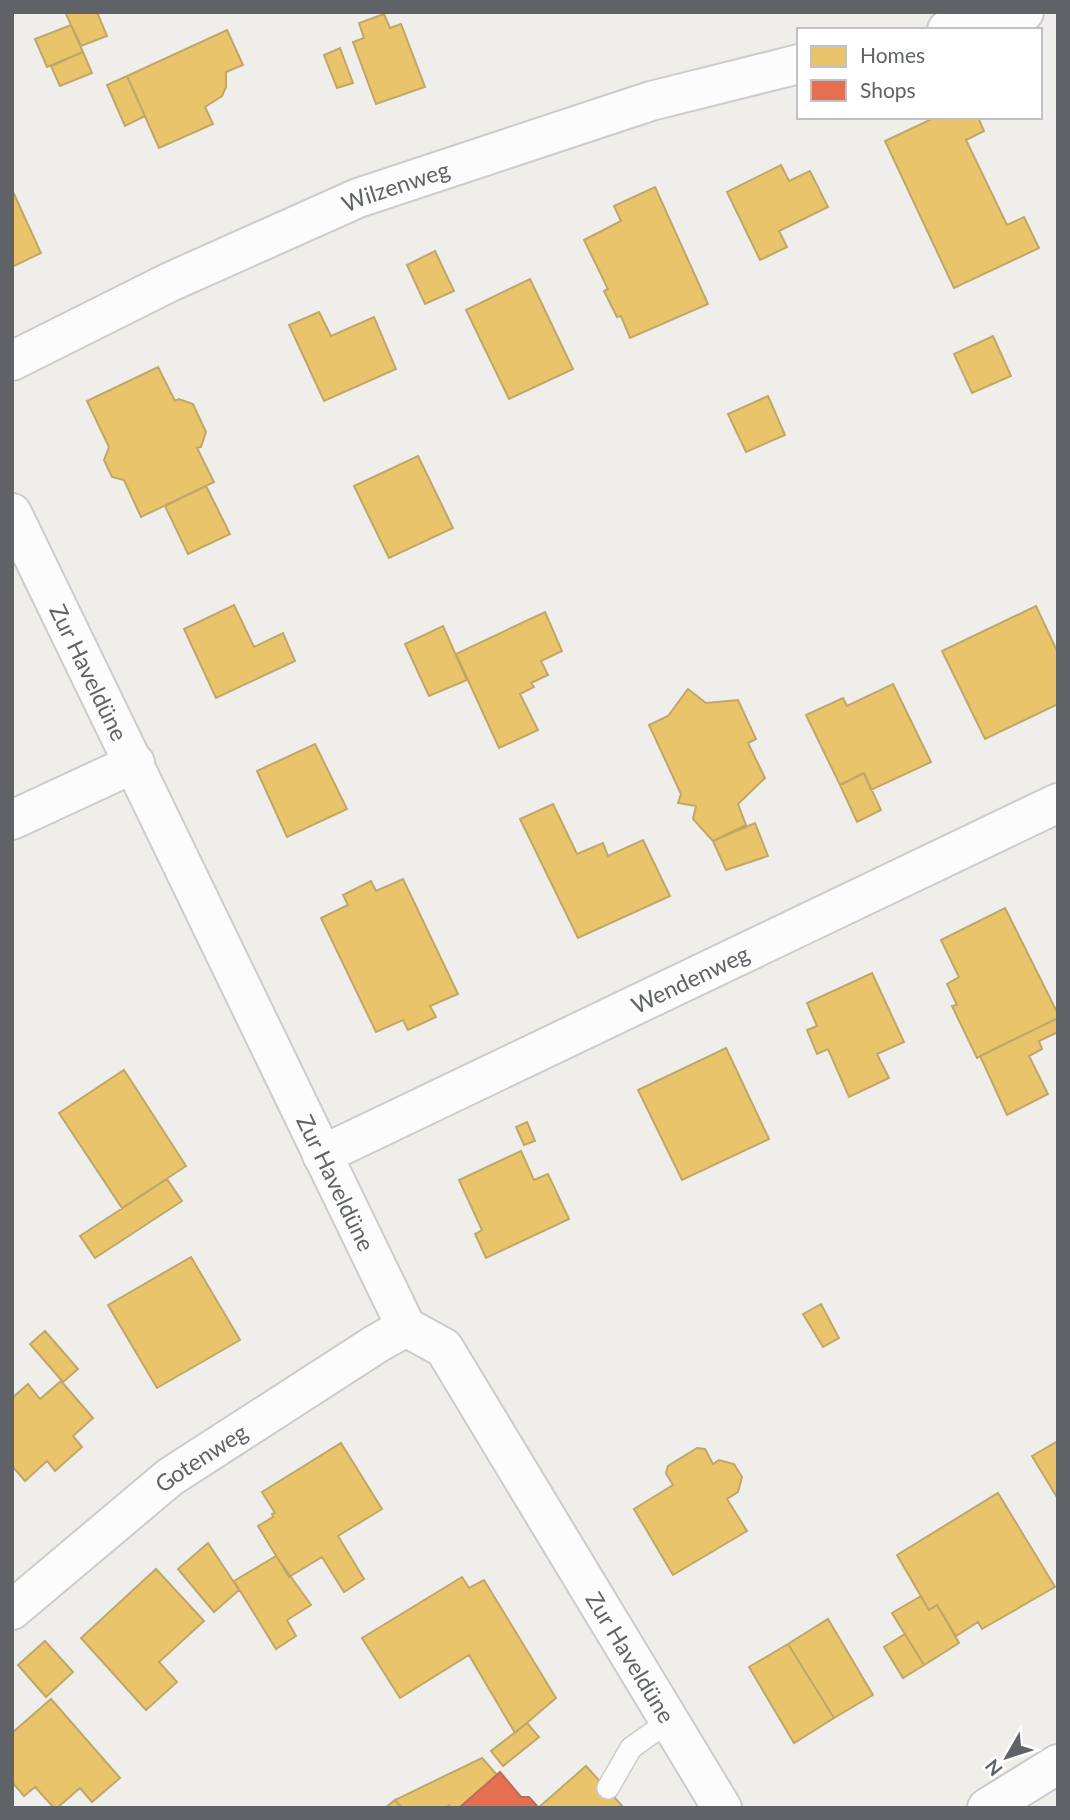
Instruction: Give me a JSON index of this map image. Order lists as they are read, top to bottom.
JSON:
{
  "streets": {
    "street": [
      "Wilzenweg",
      "Zur Haveldüne",
      "Wendenweg",
      "Gotenweg"
    ]
  },
  "crossings": [
    ["Zur Haveldüne", "Wendenweg"],
    ["Zur Haveldüne", "Gotenweg"]
  ],
  "legend": ["Homes", "Shops"],
  "north": "bottom left"
}
